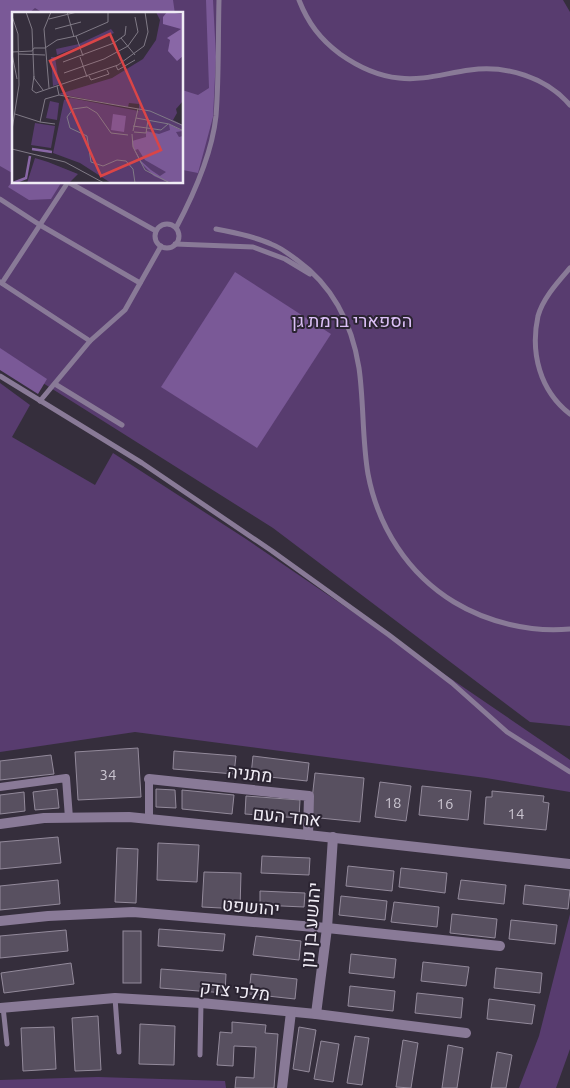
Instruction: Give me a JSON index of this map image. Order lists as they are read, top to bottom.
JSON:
{
  "streets": {
    "street": [
      "מתניה",
      "אחד העם",
      "יהושפט",
      "יהושע בן נון",
      "מלכי צדק"
    ]
  },
  "crossings": [
    ["מתניה", "אחד העם"],
    ["אחד העם", "יהושע בן נון"],
    ["יהושפט", "יהושע בן נון"],
    ["יהושע בן נון", "מלכי צדק"]
  ],
  "parks": ["הספארי ברמת גן"],
  "house_numbers": [
    "34",
    "18",
    "16",
    "14"
  ]
}
